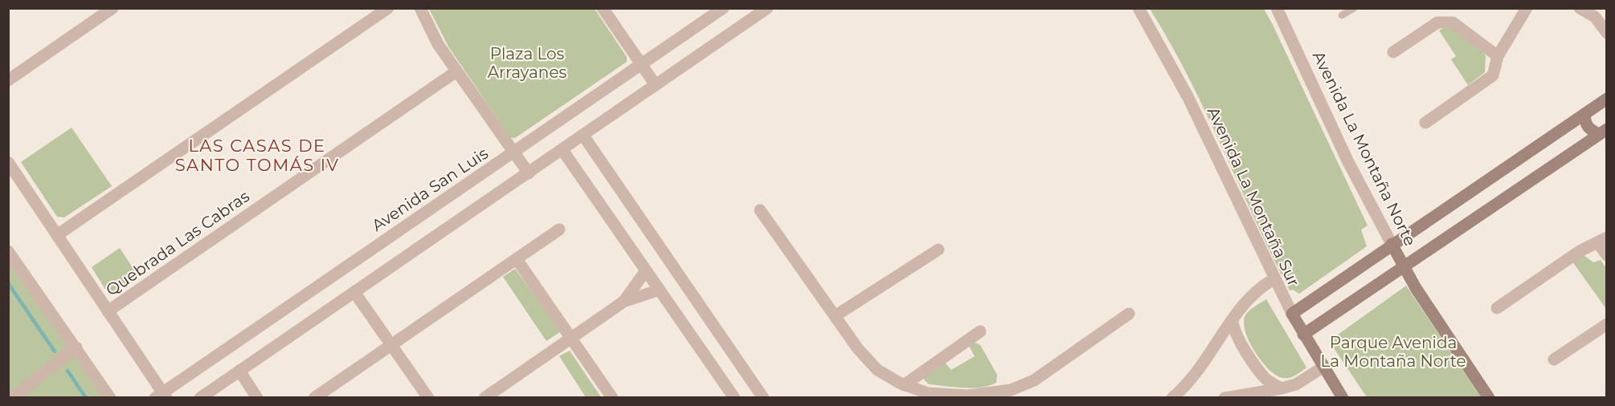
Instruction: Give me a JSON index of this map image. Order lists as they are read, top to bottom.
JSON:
{
  "streets": {
    "street": [
      "Avenida La Montaña Norte",
      "Avenida San Luis",
      "Avenida La Montaña Sur",
      "Quebrada Las Cabras"
    ]
  },
  "districts": ["LAS CASAS DE SANTO TOMÁS IV"],
  "parks": ["Plaza Los Arrayanes", "Parque Avenida La Montaña Norte"]
}
